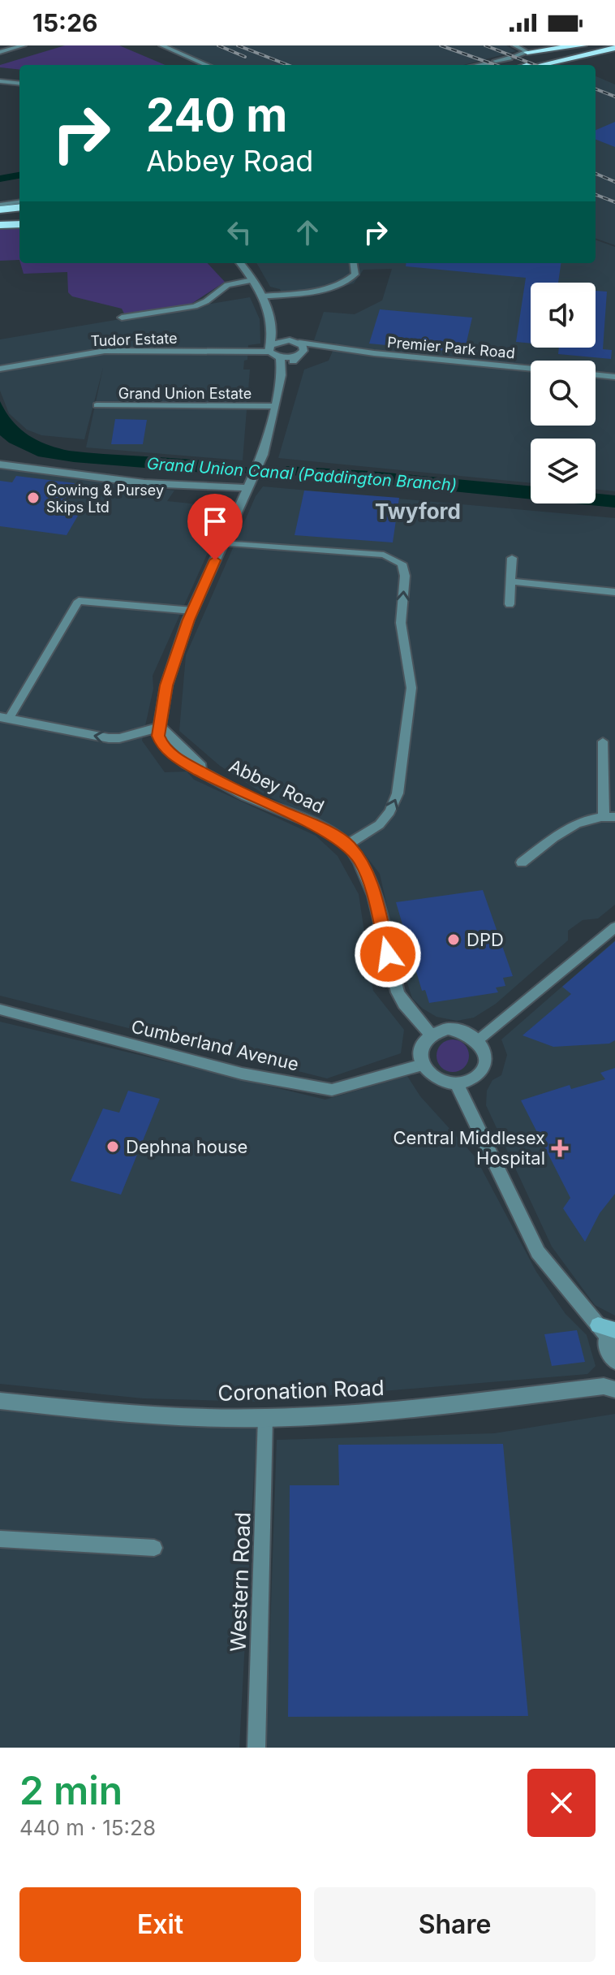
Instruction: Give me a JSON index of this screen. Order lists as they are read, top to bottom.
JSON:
{
  "streets": {
    "street": [
      "Tudor Estate",
      "Premier Park Road",
      "Grand Union Estate",
      "Abbey Road",
      "Cumberland Avenue",
      "Coronation Road",
      "Western Road"
    ]
  },
  "crossings": [
    ["Abbey Road", "Cumberland Avenue"],
    ["Coronation Road", "Western Road"]
  ],
  "districts": ["Twyford"],
  "water": ["Grand Union Canal (Paddington Branch)"],
  "places": {
    "other": ["Gowing & Pursey Skips Ltd", "DPD", "Dephna house"],
    "health": ["Central Middlesex Hospital"]
  },
  "page": {
    "status": "15:26",
    "turn": ["240 m", "Abbey Road"],
    "heading": ["2 min", "440 m · 15:28"],
    "buttons": ["Exit", "Share"]
  }
}
